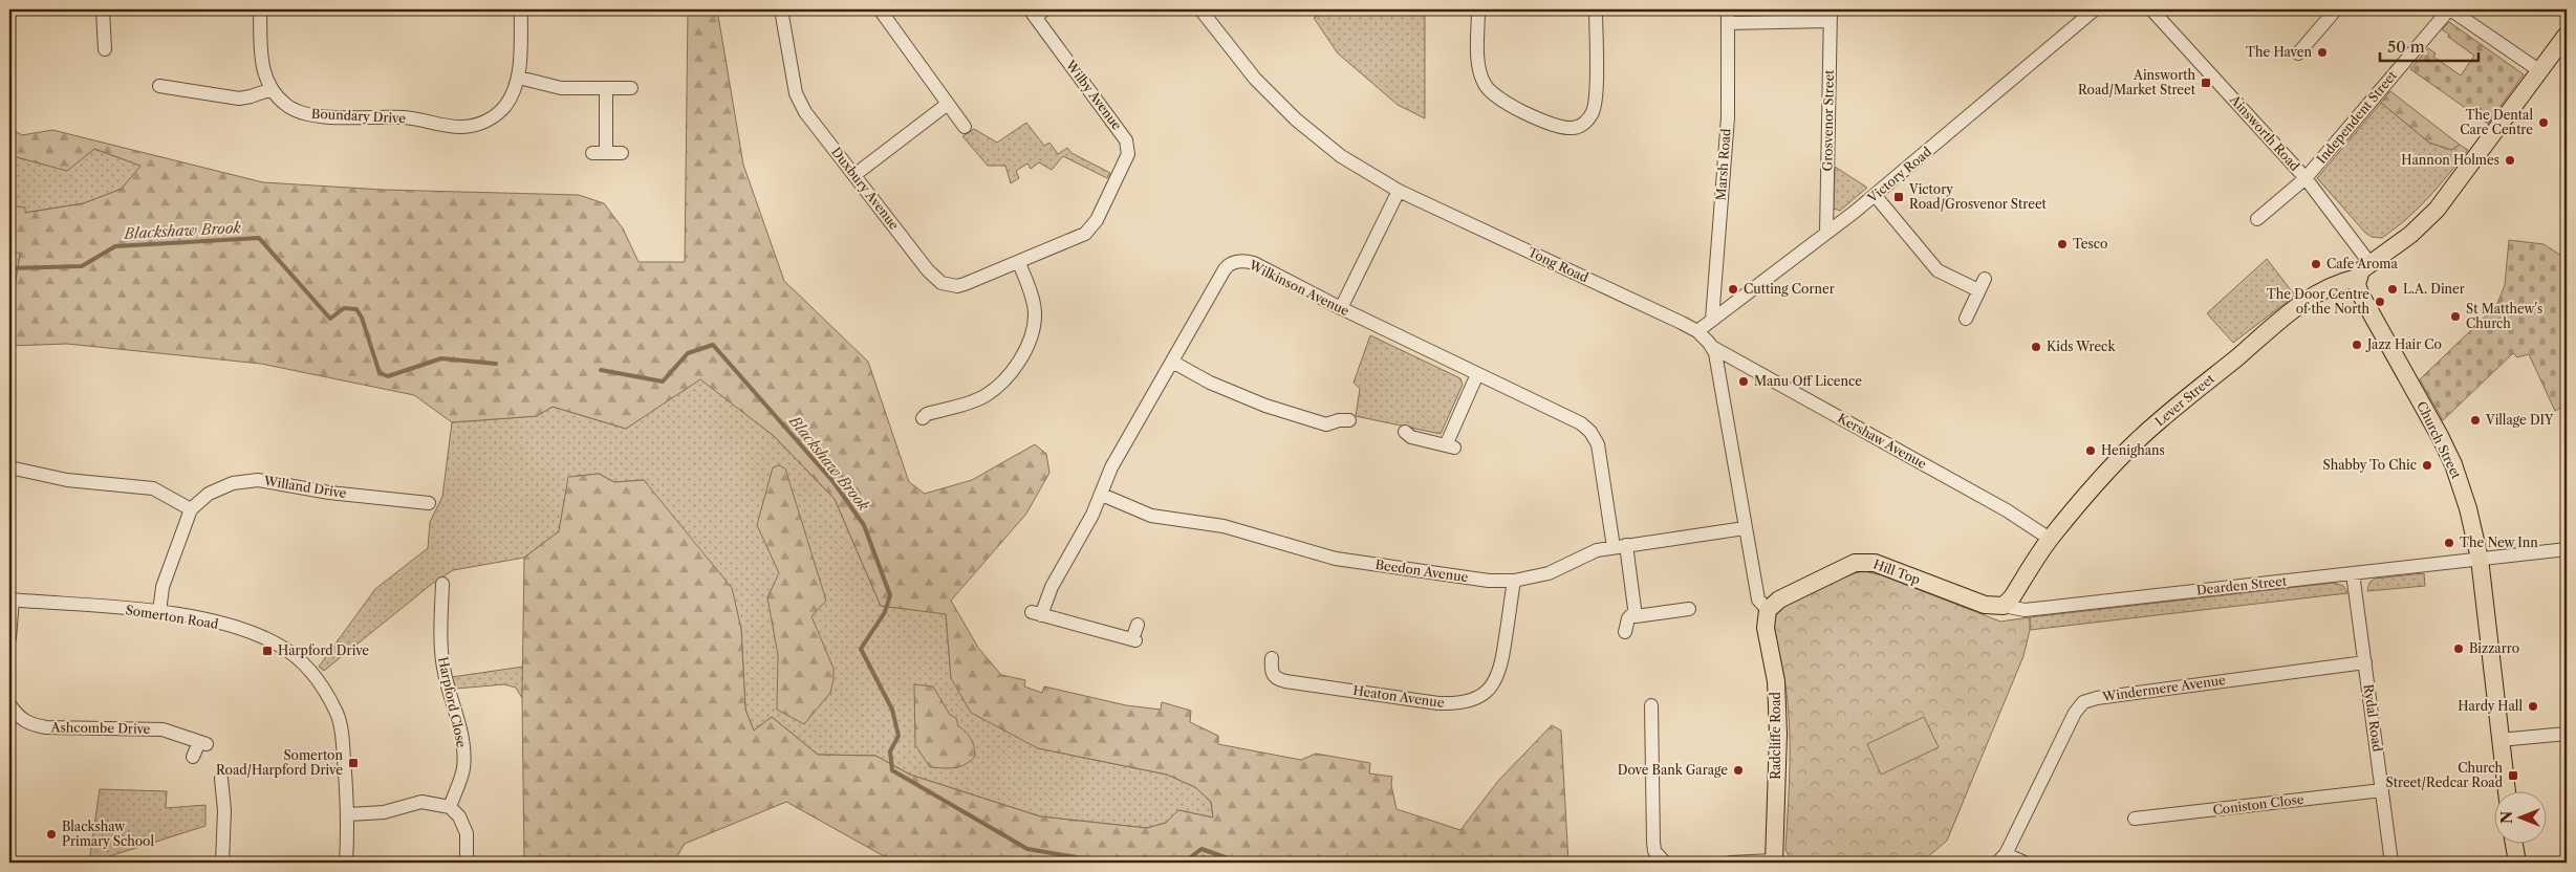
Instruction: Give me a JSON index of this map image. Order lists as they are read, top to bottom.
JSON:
{
  "streets": {
    "main road": [
      "Lever Street",
      "Church Street",
      "Hill Top",
      "Radcliffe Road"
    ],
    "street": [
      "Wilby Avenue",
      "Boundary Drive",
      "Independent Street",
      "Grosvenor Street",
      "Ainsworth Road",
      "Marsh Road",
      "Victory Road",
      "Duxbury Avenue",
      "Tong Road",
      "Wilkinson Avenue",
      "Kershaw Avenue",
      "Willand Drive",
      "Beedon Avenue",
      "Dearden Street",
      "Somerton Road",
      "Windermere Avenue",
      "Heaton Avenue",
      "Harpford Close",
      "Rydal Road",
      "Ashcombe Drive",
      "Coniston Close"
    ]
  },
  "crossings": [
    ["Wilby Avenue", "Duxbury Avenue"],
    ["Independent Street", "Ainsworth Road"],
    ["Grosvenor Street", "Victory Road"],
    ["Marsh Road", "Victory Road"],
    ["Victory Road", "Tong Road"],
    ["Tong Road", "Kershaw Avenue"],
    ["Tong Road", "Beedon Avenue"],
    ["Tong Road", "Hill Top"],
    ["Tong Road", "Radcliffe Road"],
    ["Wilkinson Avenue", "Beedon Avenue"],
    ["Lever Street", "Church Street"],
    ["Lever Street", "Kershaw Avenue"],
    ["Lever Street", "Hill Top"],
    ["Lever Street", "Dearden Street"],
    ["Church Street", "Dearden Street"],
    ["Willand Drive", "Somerton Road"],
    ["Beedon Avenue", "Heaton Avenue"],
    ["Hill Top", "Dearden Street"],
    ["Hill Top", "Radcliffe Road"],
    ["Dearden Street", "Rydal Road"],
    ["Windermere Avenue", "Rydal Road"],
    ["Rydal Road", "Coniston Close"]
  ],
  "water": ["Blackshaw Brook"],
  "places": {
    "other": [
      "The Haven",
      "The Dental Care Centre",
      "Hannon Holmes",
      "Tesco",
      "Cafe Aroma",
      "Cutting Corner",
      "L.A. Diner",
      "The Door Centre of the North",
      "St Matthew's Church",
      "Jazz Hair Co",
      "Kids Wreck",
      "Manu Off Licence",
      "Village DIY",
      "Henighans",
      "Shabby To Chic",
      "The New Inn",
      "Bizzarro",
      "Hardy Hall",
      "Dove Bank Garage",
      "Blackshaw Primary School"
    ],
    "transit": [
      "Ainsworth Road/Market Street",
      "Victory Road/Grosvenor Street",
      "Harpford Drive",
      "Somerton Road/Harpford Drive",
      "Church Street/Redcar Road"
    ]
  },
  "scale_bar": "50 m",
  "north": "left"
}
